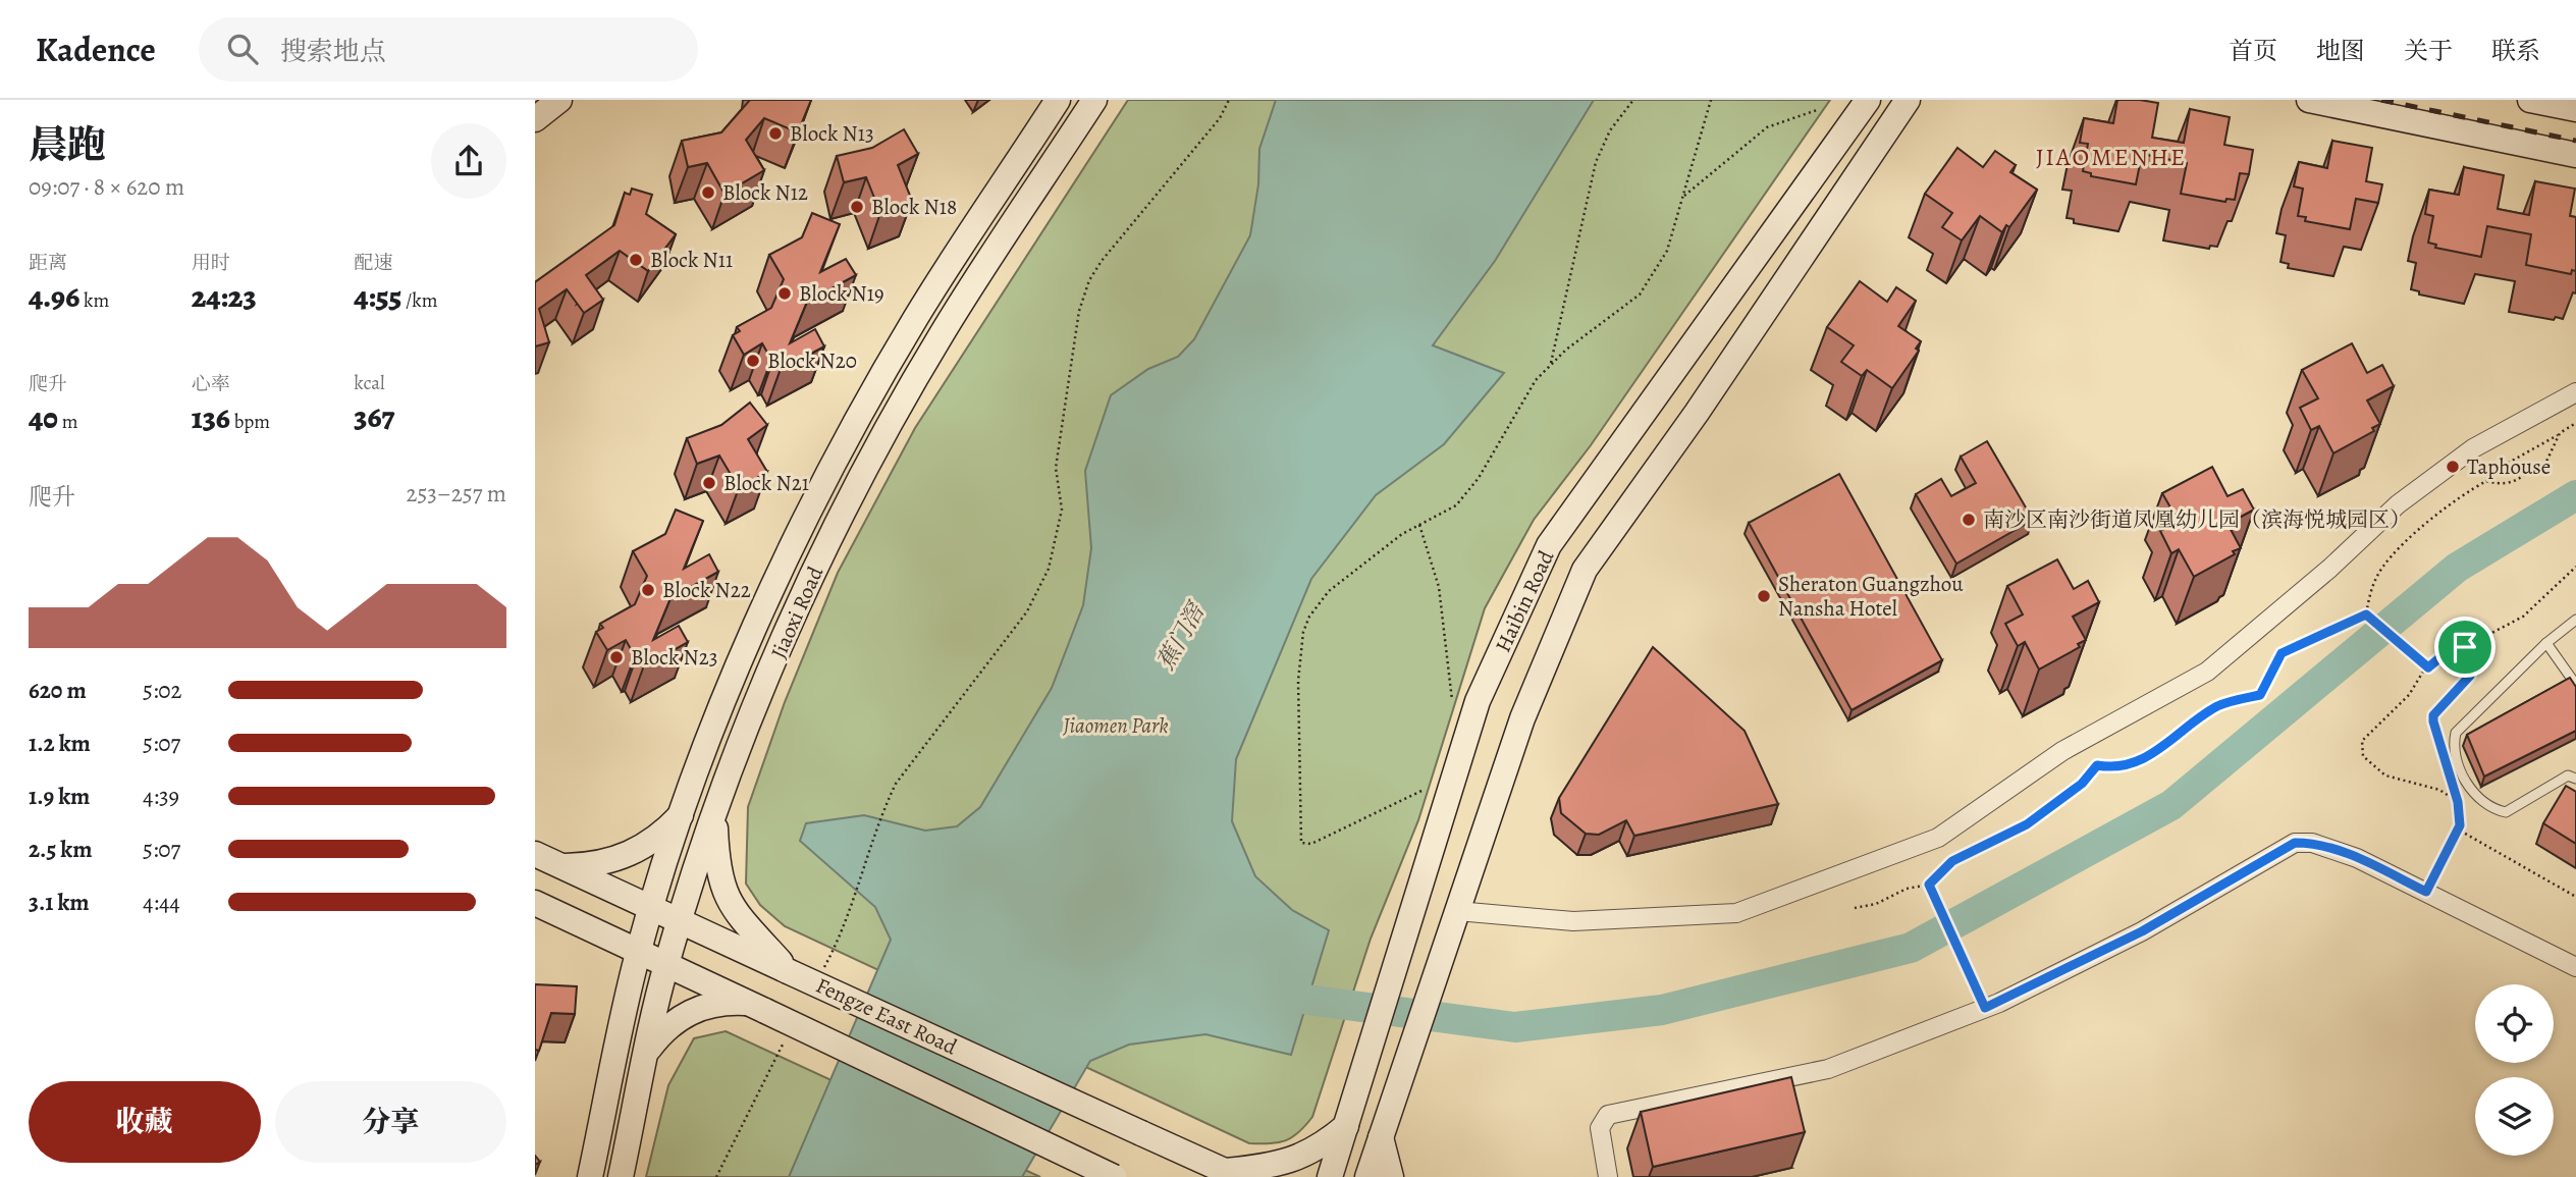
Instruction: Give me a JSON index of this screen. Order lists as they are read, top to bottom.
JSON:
{
  "streets": {
    "street": ["Haibin Road", "Jiaoxi Road", "Fengze East Road"]
  },
  "crossings": [
    ["Jiaoxi Road", "Fengze East Road"]
  ],
  "districts": ["JIAOMENHE"],
  "water": ["蕉门滘"],
  "parks": ["Jiaomen Park"],
  "places": [
    "Block N13",
    "Block N12",
    "Block N18",
    "Block N11",
    "Block N19",
    "Block N20",
    "Taphouse",
    "Block N21",
    "南沙区南沙街道凤凰幼儿园（滨海悦城园区）",
    "Block N22",
    "Sheraton Guangzhou Nansha Hotel",
    "Block N23"
  ],
  "page": {
    "header": "Kadence",
    "search": "搜索地点",
    "nav": [
      "首页",
      "地图",
      "关于",
      "联系"
    ],
    "heading": ["晨跑", "09:07 · 8 × 620 m"],
    "stats": [
      ["距离", "4.96 km"],
      ["用时", "24:23"],
      ["配速", "4:55 /km"],
      ["爬升", "40 m"],
      ["心率", "136 bpm"],
      ["kcal", "367"]
    ],
    "chart": ["爬升", "253–257 m"],
    "list": [
      {
        "name": "620 m",
        "note": "5:02"
      },
      {
        "name": "1.2 km",
        "note": "5:07"
      },
      {
        "name": "1.9 km",
        "note": "4:39"
      },
      {
        "name": "2.5 km",
        "note": "5:07"
      },
      {
        "name": "3.1 km",
        "note": "4:44"
      }
    ],
    "buttons": ["收藏", "分享"]
  }
}
